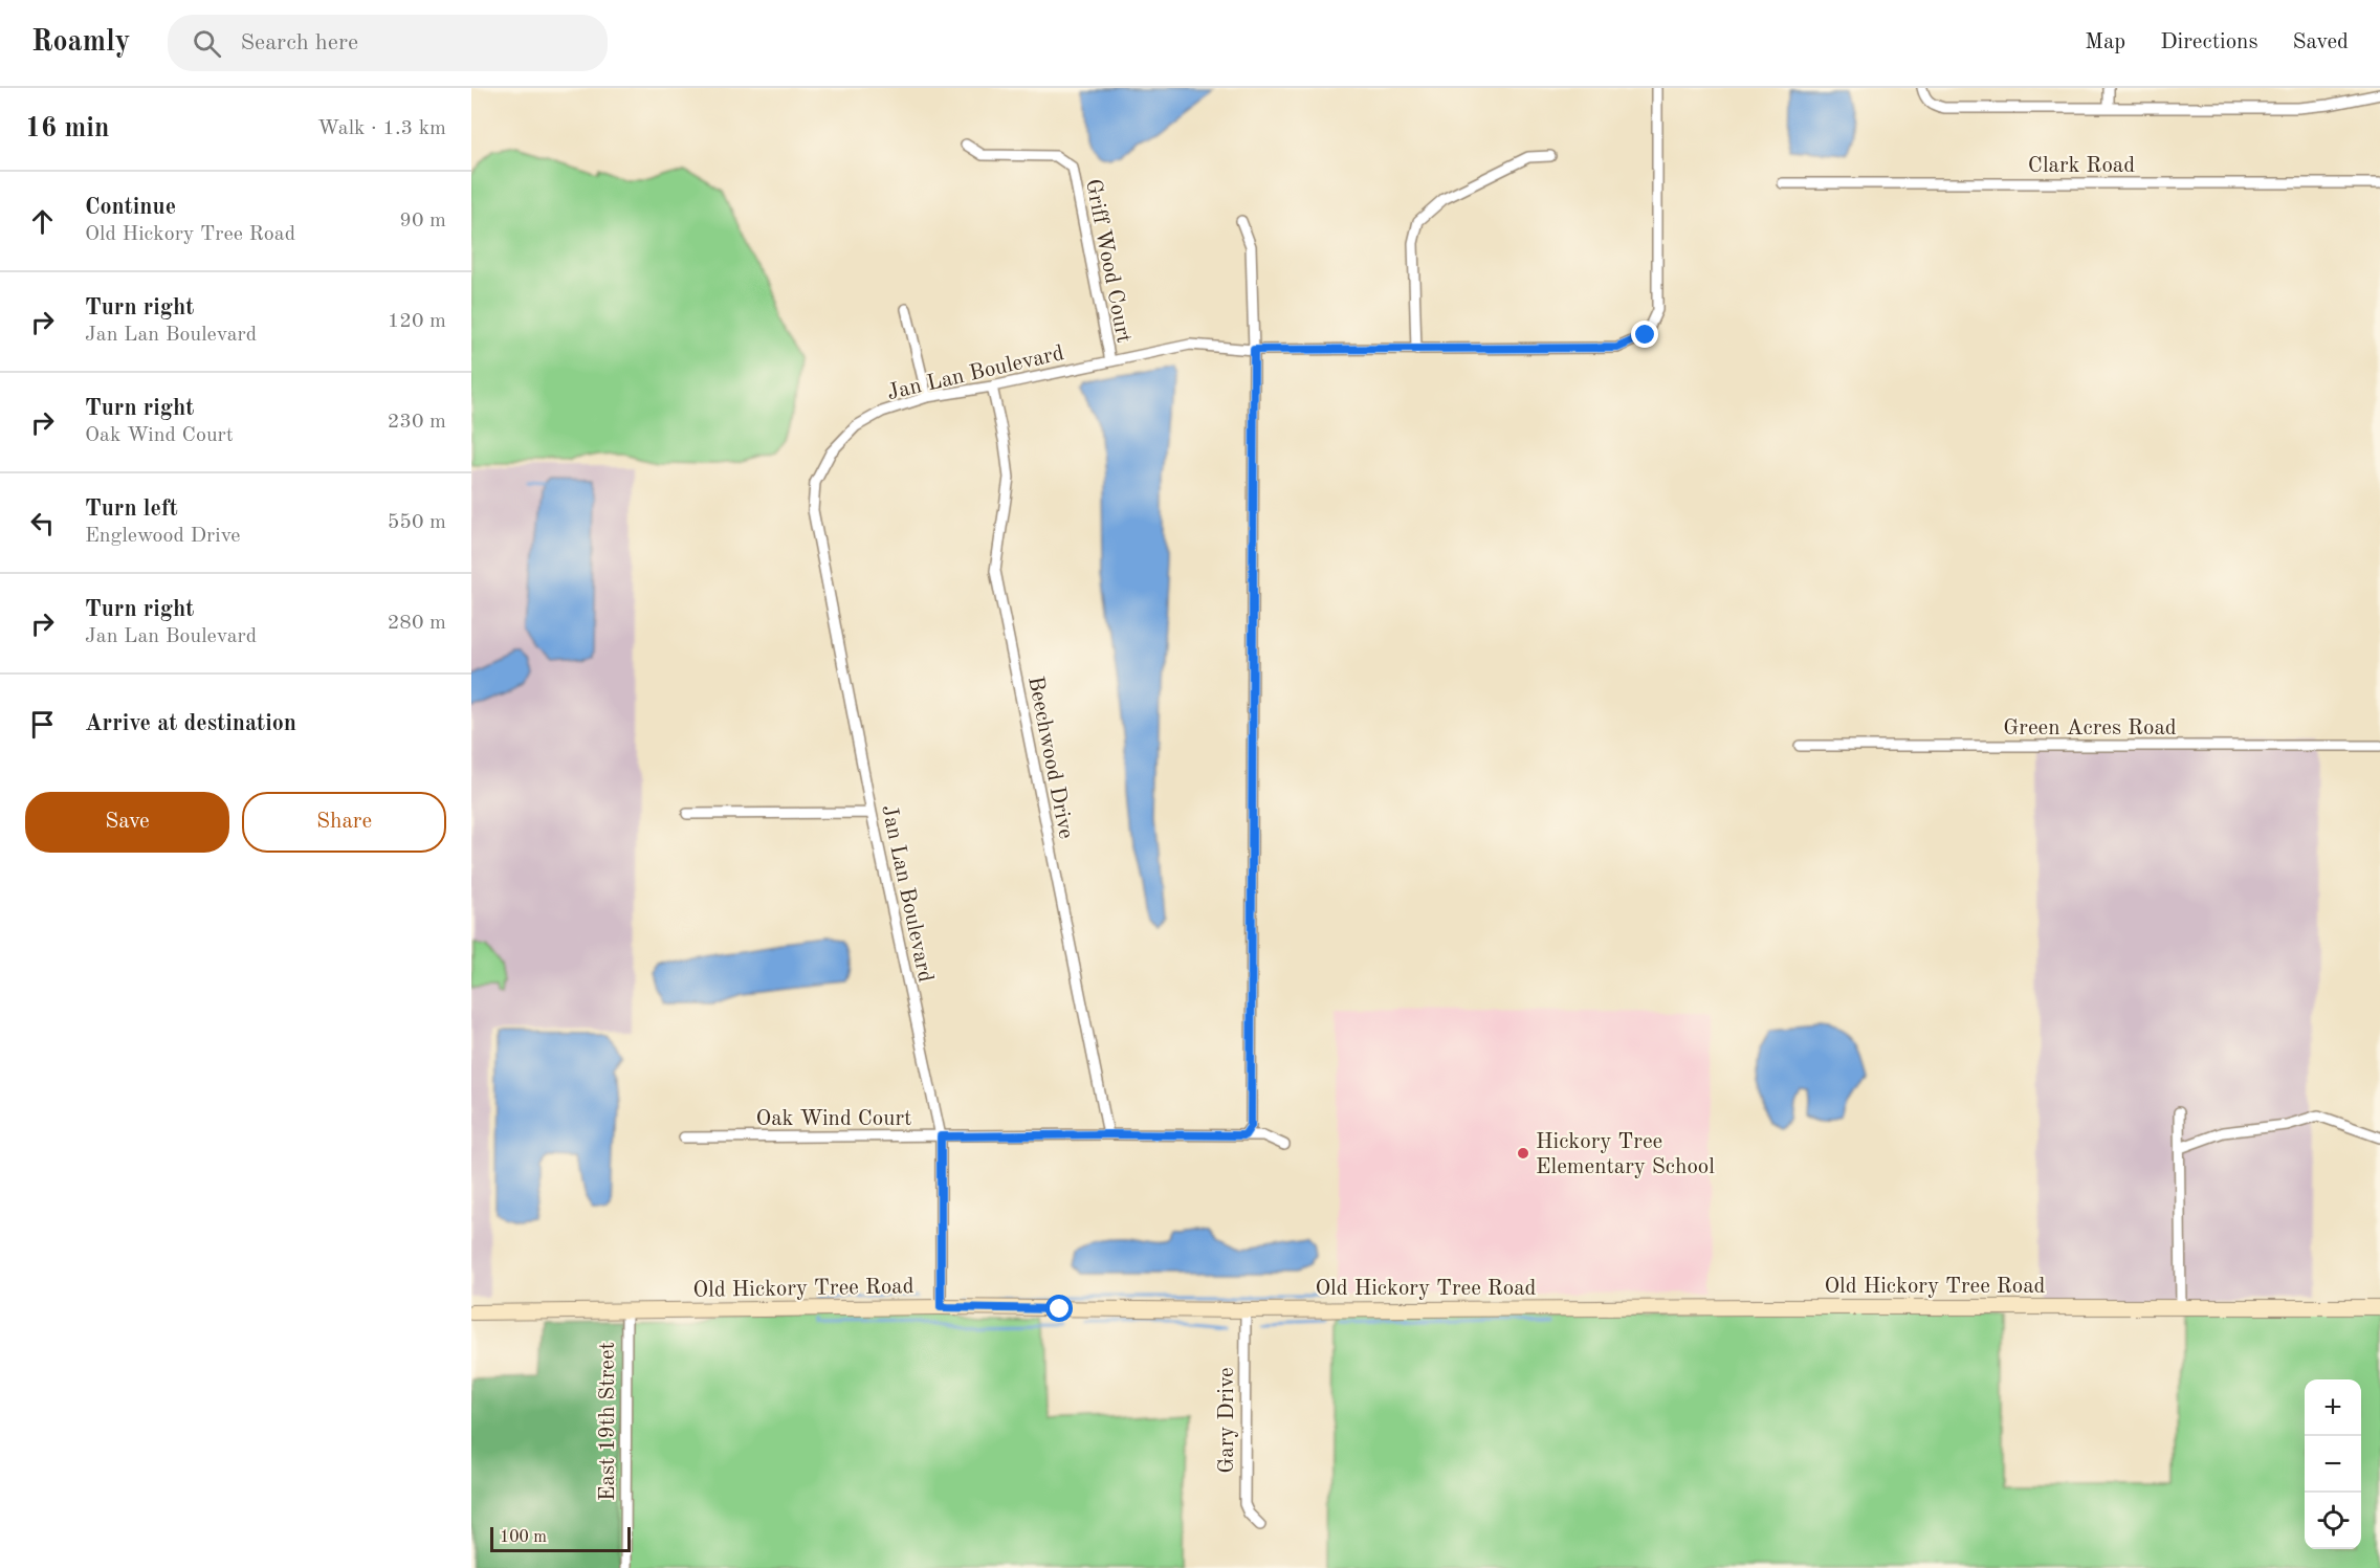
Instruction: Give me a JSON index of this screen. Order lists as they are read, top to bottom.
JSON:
{
  "streets": {
    "street": [
      "Clark Road",
      "Griff Wood Court",
      "Jan Lan Boulevard",
      "Green Acres Road",
      "Beechwood Drive",
      "Oak Wind Court",
      "Old Hickory Tree Road",
      "Gary Drive",
      "East 19th Street"
    ]
  },
  "crossings": [
    ["Griff Wood Court", "Jan Lan Boulevard"],
    ["Jan Lan Boulevard", "Beechwood Drive"],
    ["Jan Lan Boulevard", "Oak Wind Court"],
    ["Jan Lan Boulevard", "Old Hickory Tree Road"],
    ["Beechwood Drive", "Oak Wind Court"],
    ["Old Hickory Tree Road", "Gary Drive"],
    ["Old Hickory Tree Road", "East 19th Street"]
  ],
  "places": ["Hickory Tree Elementary School"],
  "scale_bar": "100 m",
  "page": {
    "header": "Roamly",
    "search": "Search here",
    "nav": ["Map", "Directions", "Saved"],
    "heading": ["16 min", "Walk · 1.3 km"],
    "list": [
      ["Continue", "Old Hickory Tree Road", "90 m"],
      ["Turn right", "Jan Lan Boulevard", "120 m"],
      ["Turn right", "Oak Wind Court", "230 m"],
      ["Turn left", "Englewood Drive", "550 m"],
      ["Turn right", "Jan Lan Boulevard", "280 m"],
      "Arrive at destination"
    ],
    "buttons": ["Save", "Share"],
    "map_buttons": ["+", "−"],
    "scale": "100 m"
  }
}
